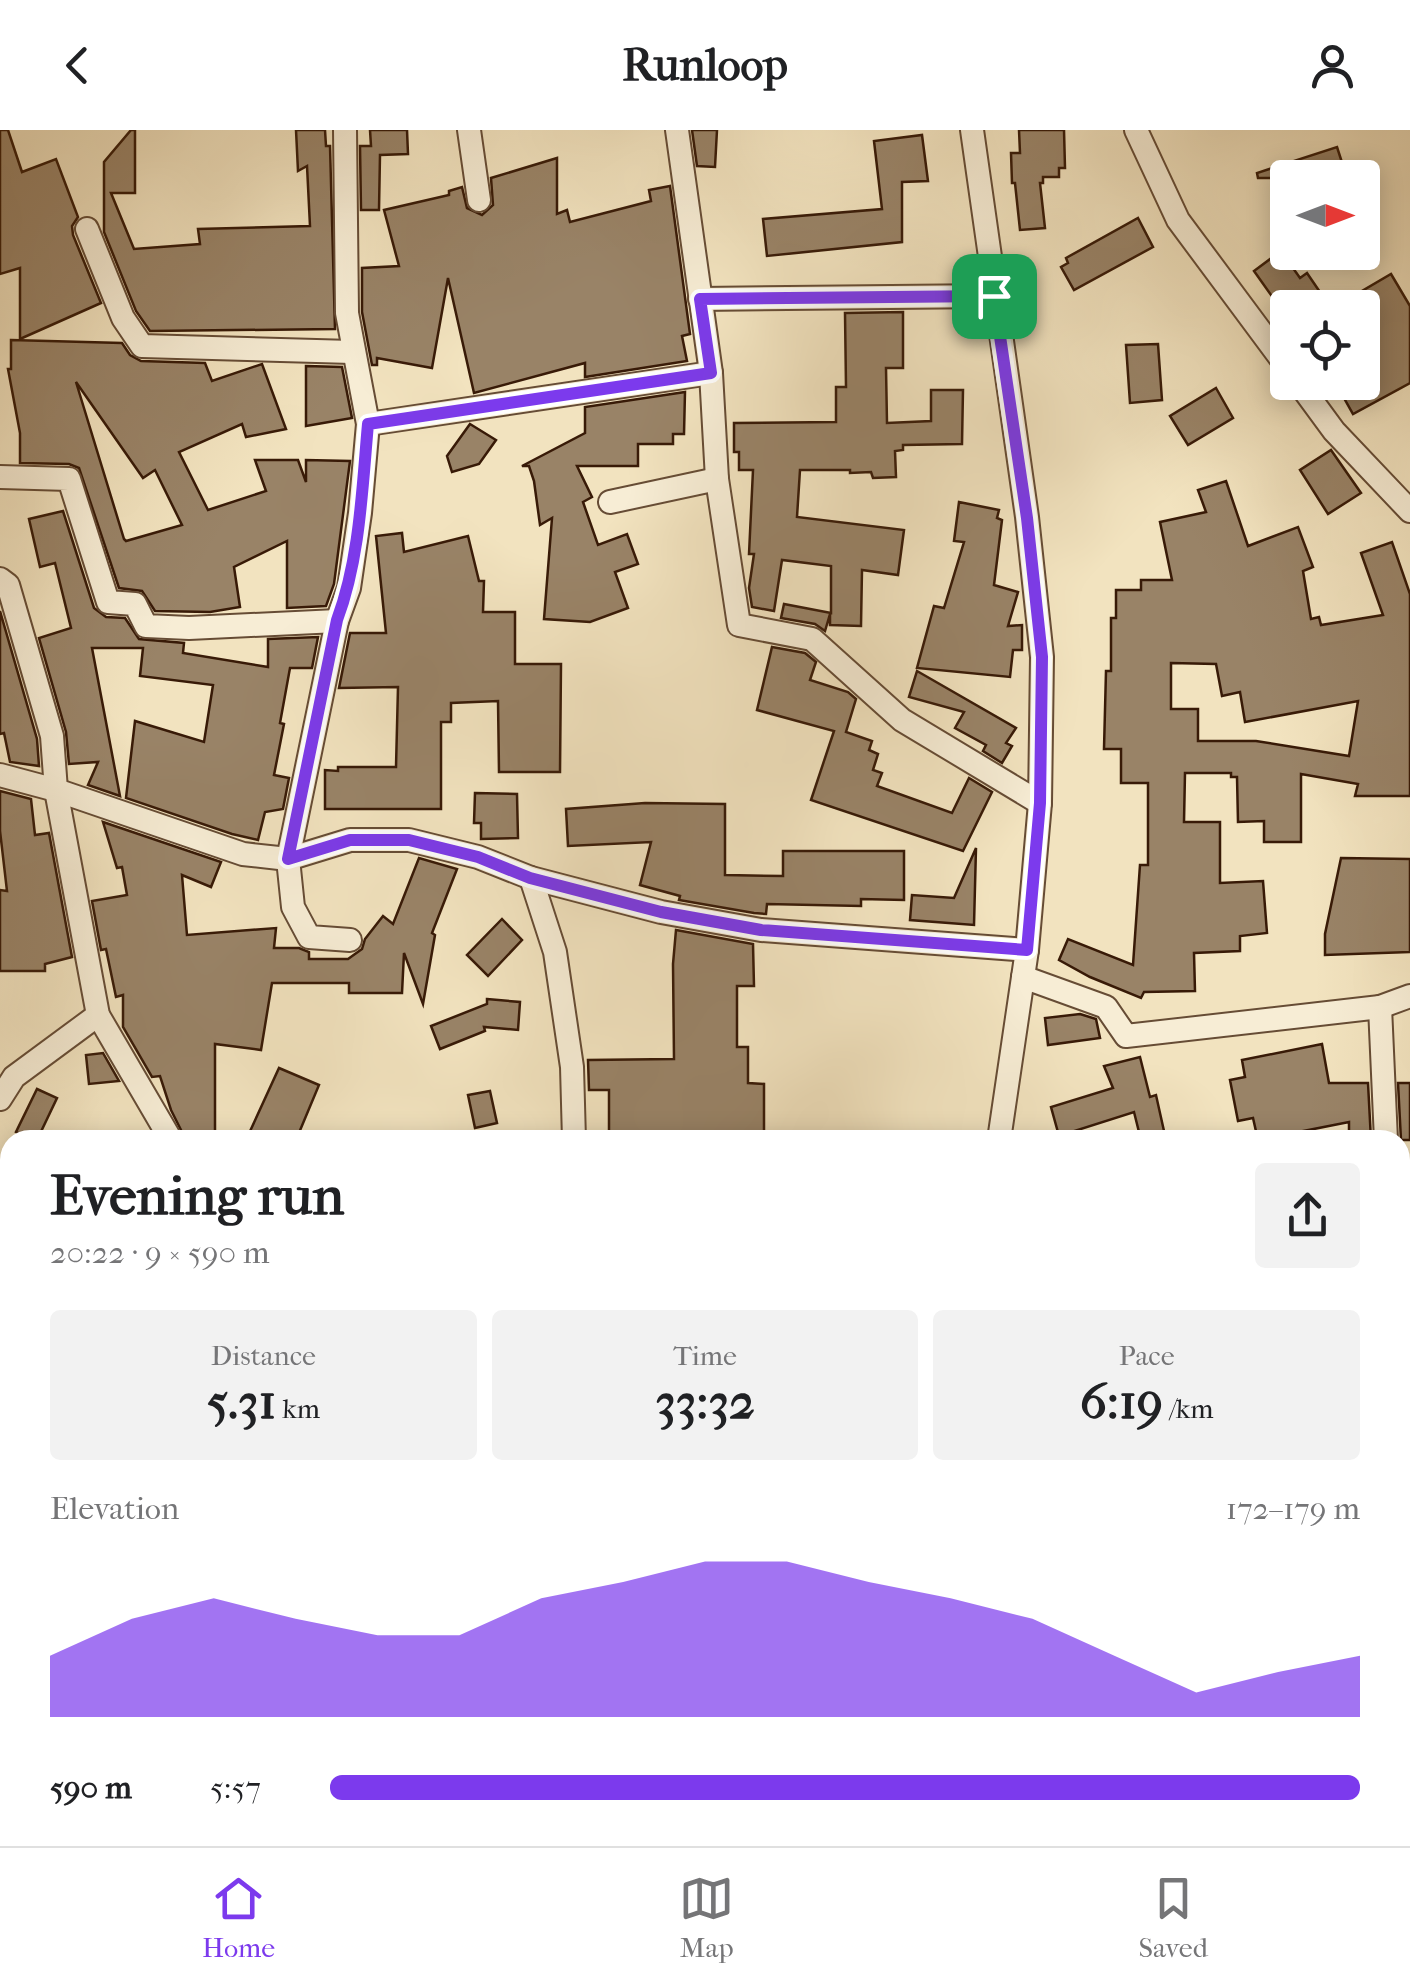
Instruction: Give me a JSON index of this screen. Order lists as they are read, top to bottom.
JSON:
{
  "north": "right",
  "page": {
    "header": "Runloop",
    "heading": ["Evening run", "20:22 · 9 × 590 m"],
    "stats": [
      ["Distance", "5.31 km"],
      ["Time", "33:32"],
      ["Pace", "6:19 /km"]
    ],
    "chart": ["Elevation", "172–179 m"],
    "list": [
      {
        "name": "590 m",
        "note": "5:57"
      }
    ],
    "tabs": ["Home", "Map", "Saved"]
  }
}
